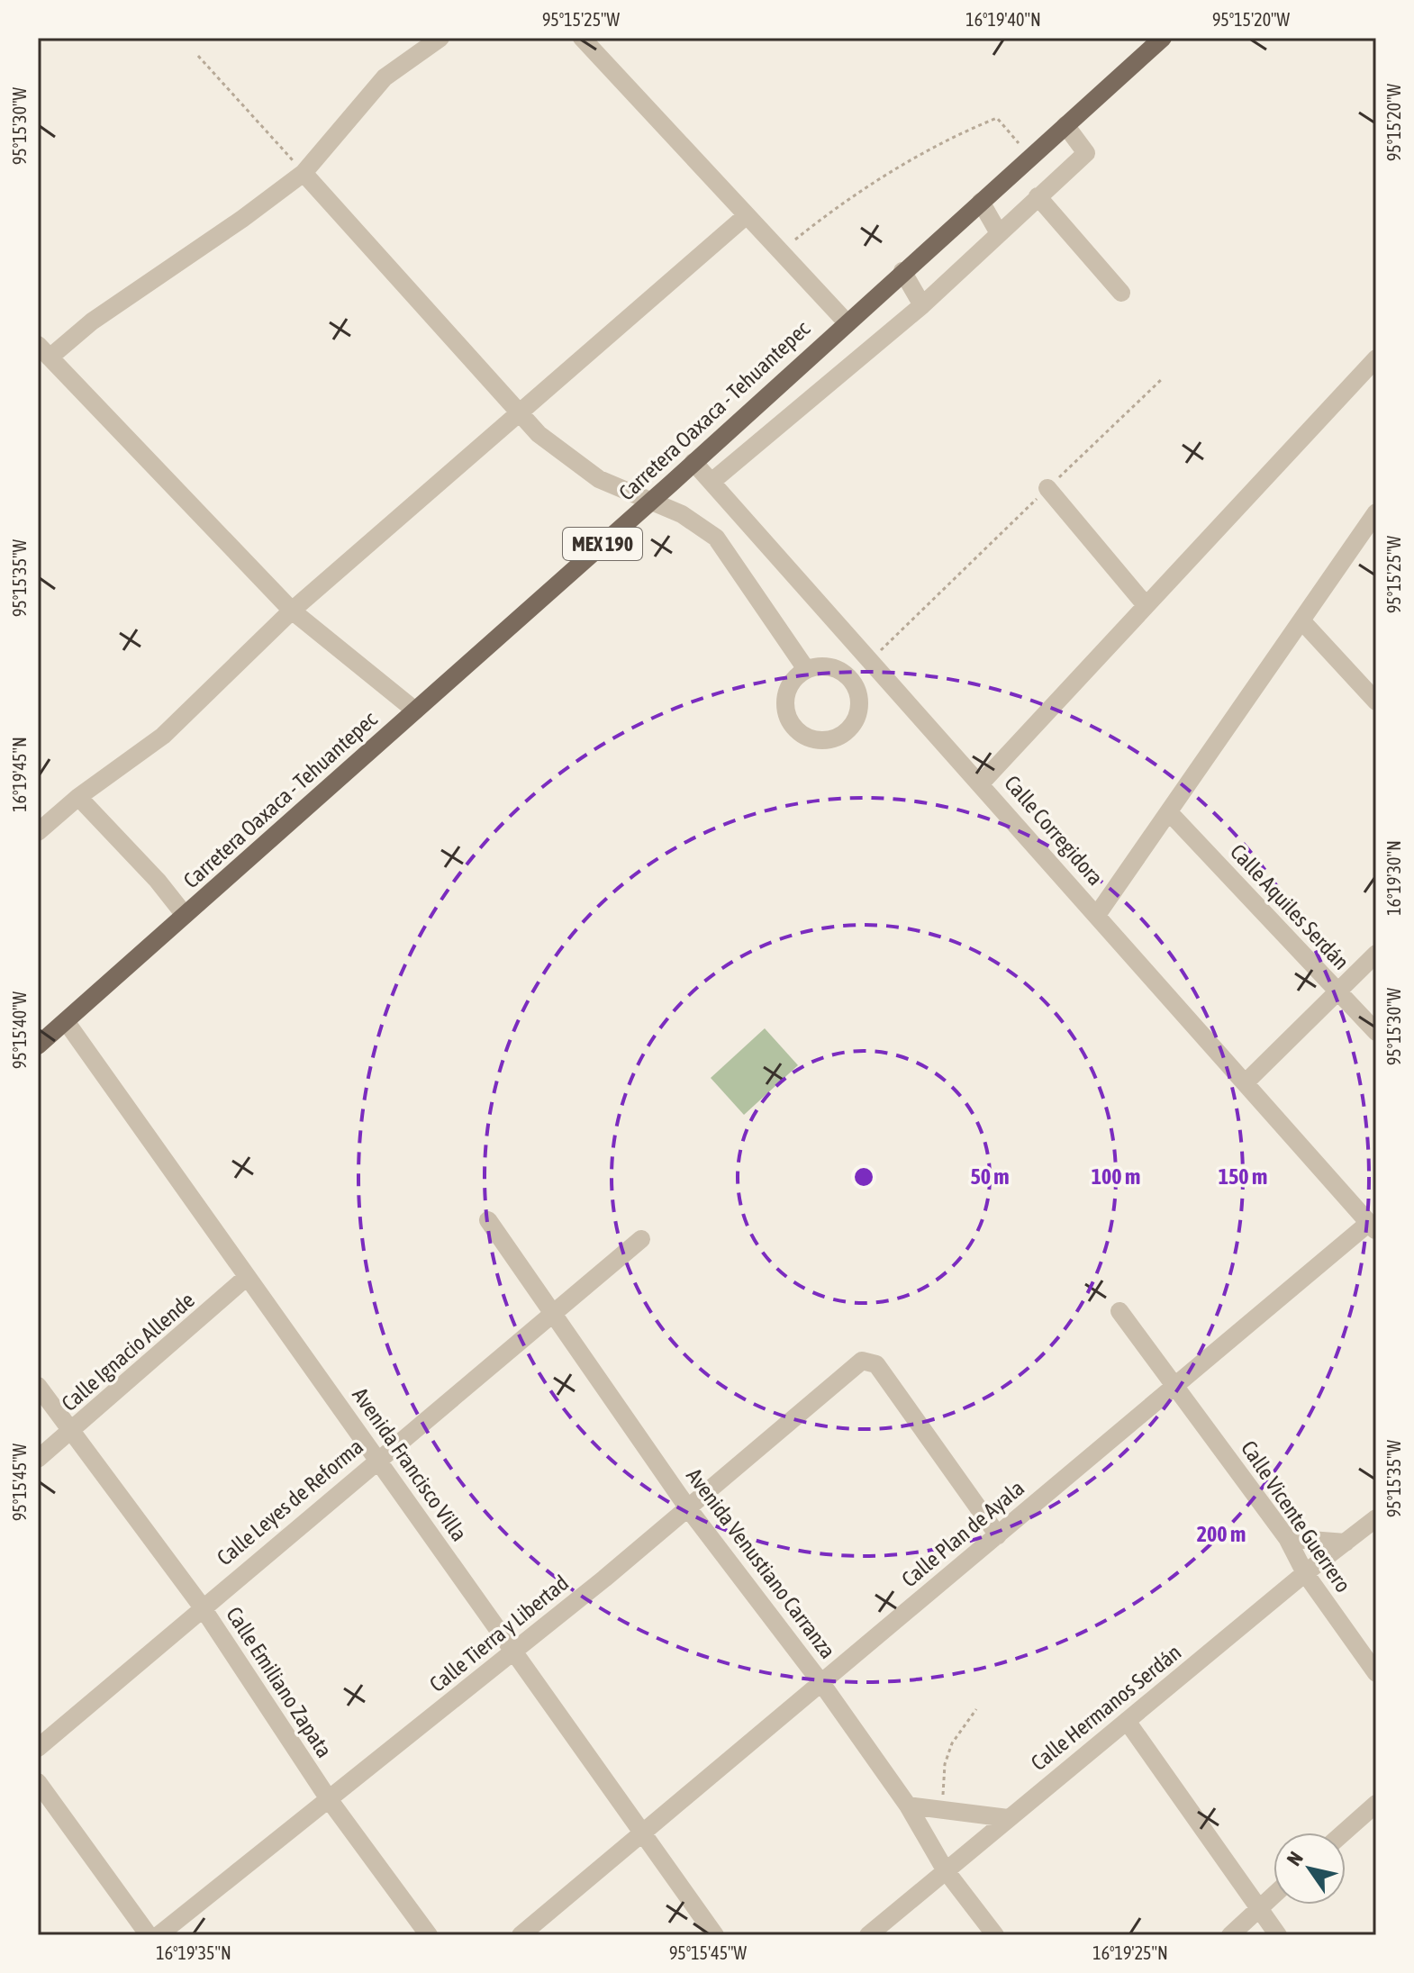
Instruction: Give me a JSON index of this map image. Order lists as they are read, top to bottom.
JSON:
{
  "streets": {
    "main road": ["Carretera Oaxaca - Tehuantepec", "MEX 190"],
    "street": [
      "Calle Corregidora",
      "Calle Aquiles Serdán",
      "Calle Ignacio Allende",
      "Avenida Francisco Villa",
      "Calle Leyes de Reforma",
      "Calle Vicente Guerrero",
      "Calle Plan de Ayala",
      "Avenida Venustiano Carranza",
      "Calle Tierra y Libertad",
      "Calle Emiliano Zapata",
      "Calle Hermanos Serdán"
    ]
  },
  "crossings": [
    ["Carretera Oaxaca - Tehuantepec", "Calle Corregidora"],
    ["Carretera Oaxaca - Tehuantepec", "Avenida Francisco Villa"],
    ["Calle Corregidora", "Calle Plan de Ayala"],
    ["Calle Ignacio Allende", "Avenida Francisco Villa"],
    ["Calle Ignacio Allende", "Calle Emiliano Zapata"],
    ["Avenida Francisco Villa", "Calle Leyes de Reforma"],
    ["Avenida Francisco Villa", "Calle Plan de Ayala"],
    ["Avenida Francisco Villa", "Calle Tierra y Libertad"],
    ["Calle Leyes de Reforma", "Avenida Venustiano Carranza"],
    ["Calle Leyes de Reforma", "Calle Emiliano Zapata"],
    ["Calle Vicente Guerrero", "Calle Plan de Ayala"],
    ["Calle Vicente Guerrero", "Calle Hermanos Serdán"],
    ["Calle Plan de Ayala", "Avenida Venustiano Carranza"],
    ["Calle Plan de Ayala", "Calle Tierra y Libertad"],
    ["Avenida Venustiano Carranza", "Calle Tierra y Libertad"],
    ["Avenida Venustiano Carranza", "Calle Hermanos Serdán"],
    ["Calle Tierra y Libertad", "Calle Emiliano Zapata"]
  ],
  "north": "top left",
  "coordinates": [
    "95°15'25\"W",
    "16°19'40\"N",
    "95°15'20\"W",
    "95°15'30\"W",
    "95°15'35\"W",
    "16°19'45\"N",
    "16°19'30\"N",
    "95°15'40\"W",
    "95°15'45\"W",
    "16°19'35\"N",
    "16°19'25\"N"
  ],
  "rings": [
    "50 m",
    "100 m",
    "150 m",
    "200 m"
  ]
}
